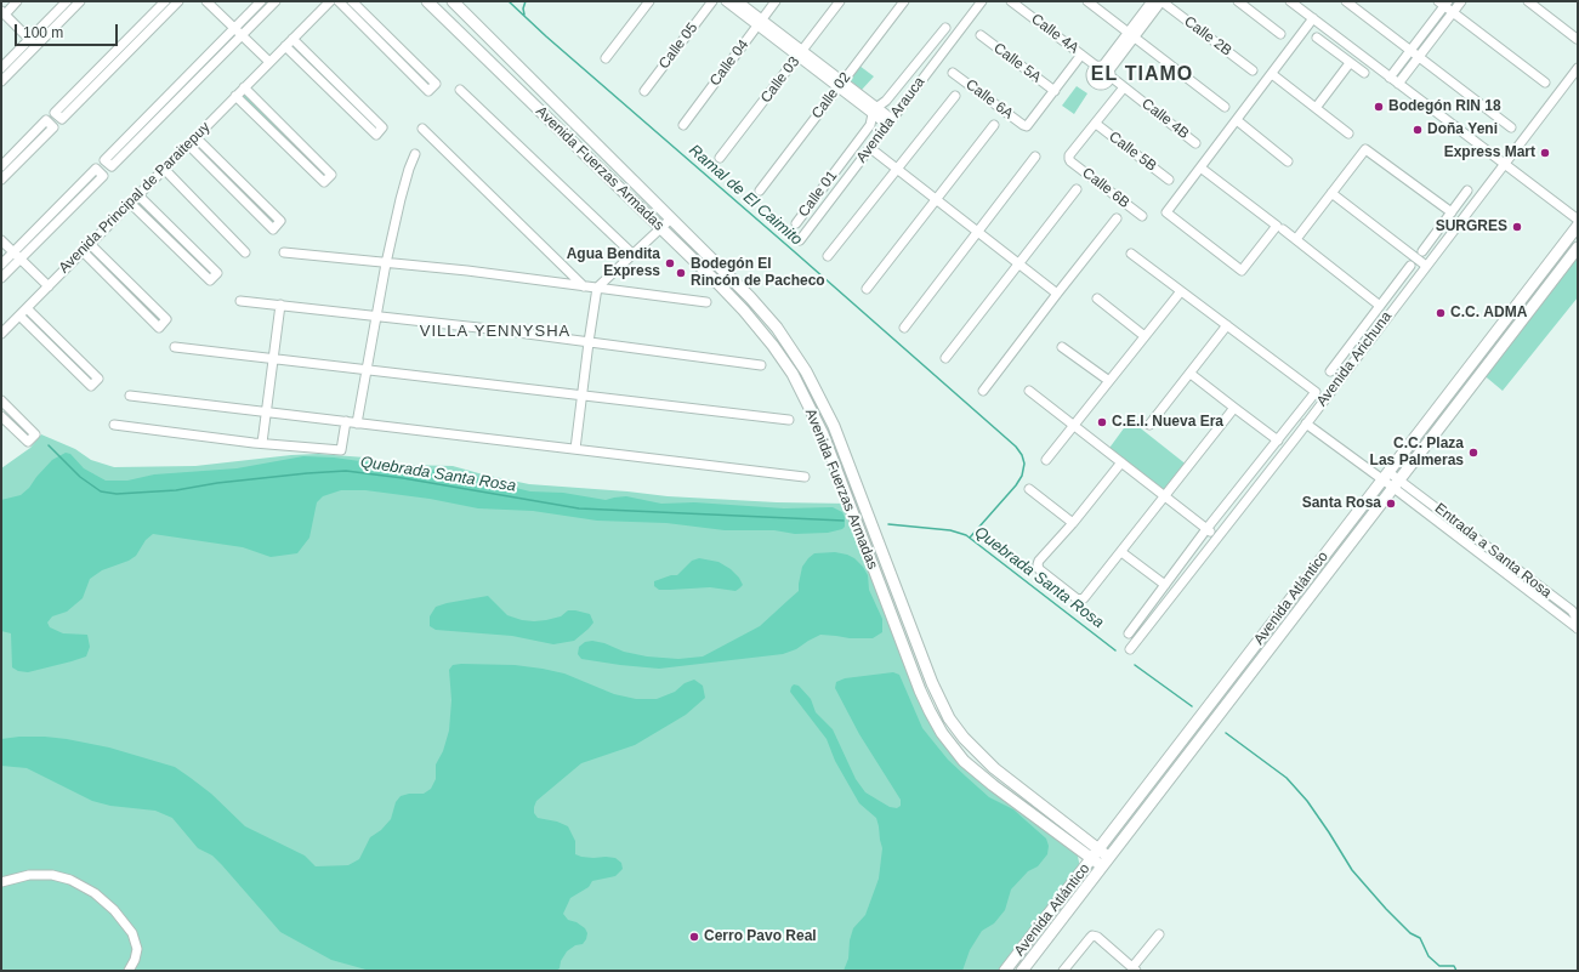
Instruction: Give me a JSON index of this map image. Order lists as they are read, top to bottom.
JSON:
{
  "streets": {
    "street": [
      "Calle 4A",
      "Calle 2B",
      "Calle 05",
      "Calle 04",
      "Calle 5A",
      "Calle 03",
      "Calle 02",
      "Calle 6A",
      "Calle 4B",
      "Avenida Arauca",
      "Calle 5B",
      "Avenida Fuerzas Armadas",
      "Calle 6B",
      "Calle 01",
      "Avenida Principal de Paraitepuy",
      "Avenida Arichuna",
      "Entrada a Santa Rosa",
      "Avenida Atlántico"
    ]
  },
  "crossings": [
    ["Calle 4A", "Calle 4B"],
    ["Calle 5A", "Calle 6A"],
    ["Calle 5B", "Calle 6B"],
    ["Avenida Fuerzas Armadas", "Avenida Atlántico"],
    ["Avenida Arichuna", "Entrada a Santa Rosa"],
    ["Entrada a Santa Rosa", "Avenida Atlántico"]
  ],
  "districts": ["EL TIAMO", "VILLA YENNYSHA"],
  "water": ["Ramal de El Caimito", "Quebrada Santa Rosa"],
  "places": [
    "Bodegón RIN 18",
    "Doña Yeni",
    "Express Mart",
    "SURGRES",
    "Agua Bendita Express",
    "Bodegón El Rincón de Pacheco",
    "C.C. ADMA",
    "C.E.I. Nueva Era",
    "C.C. Plaza Las Palmeras",
    "Santa Rosa",
    "Cerro Pavo Real"
  ],
  "scale_bar": "100 m"
}
